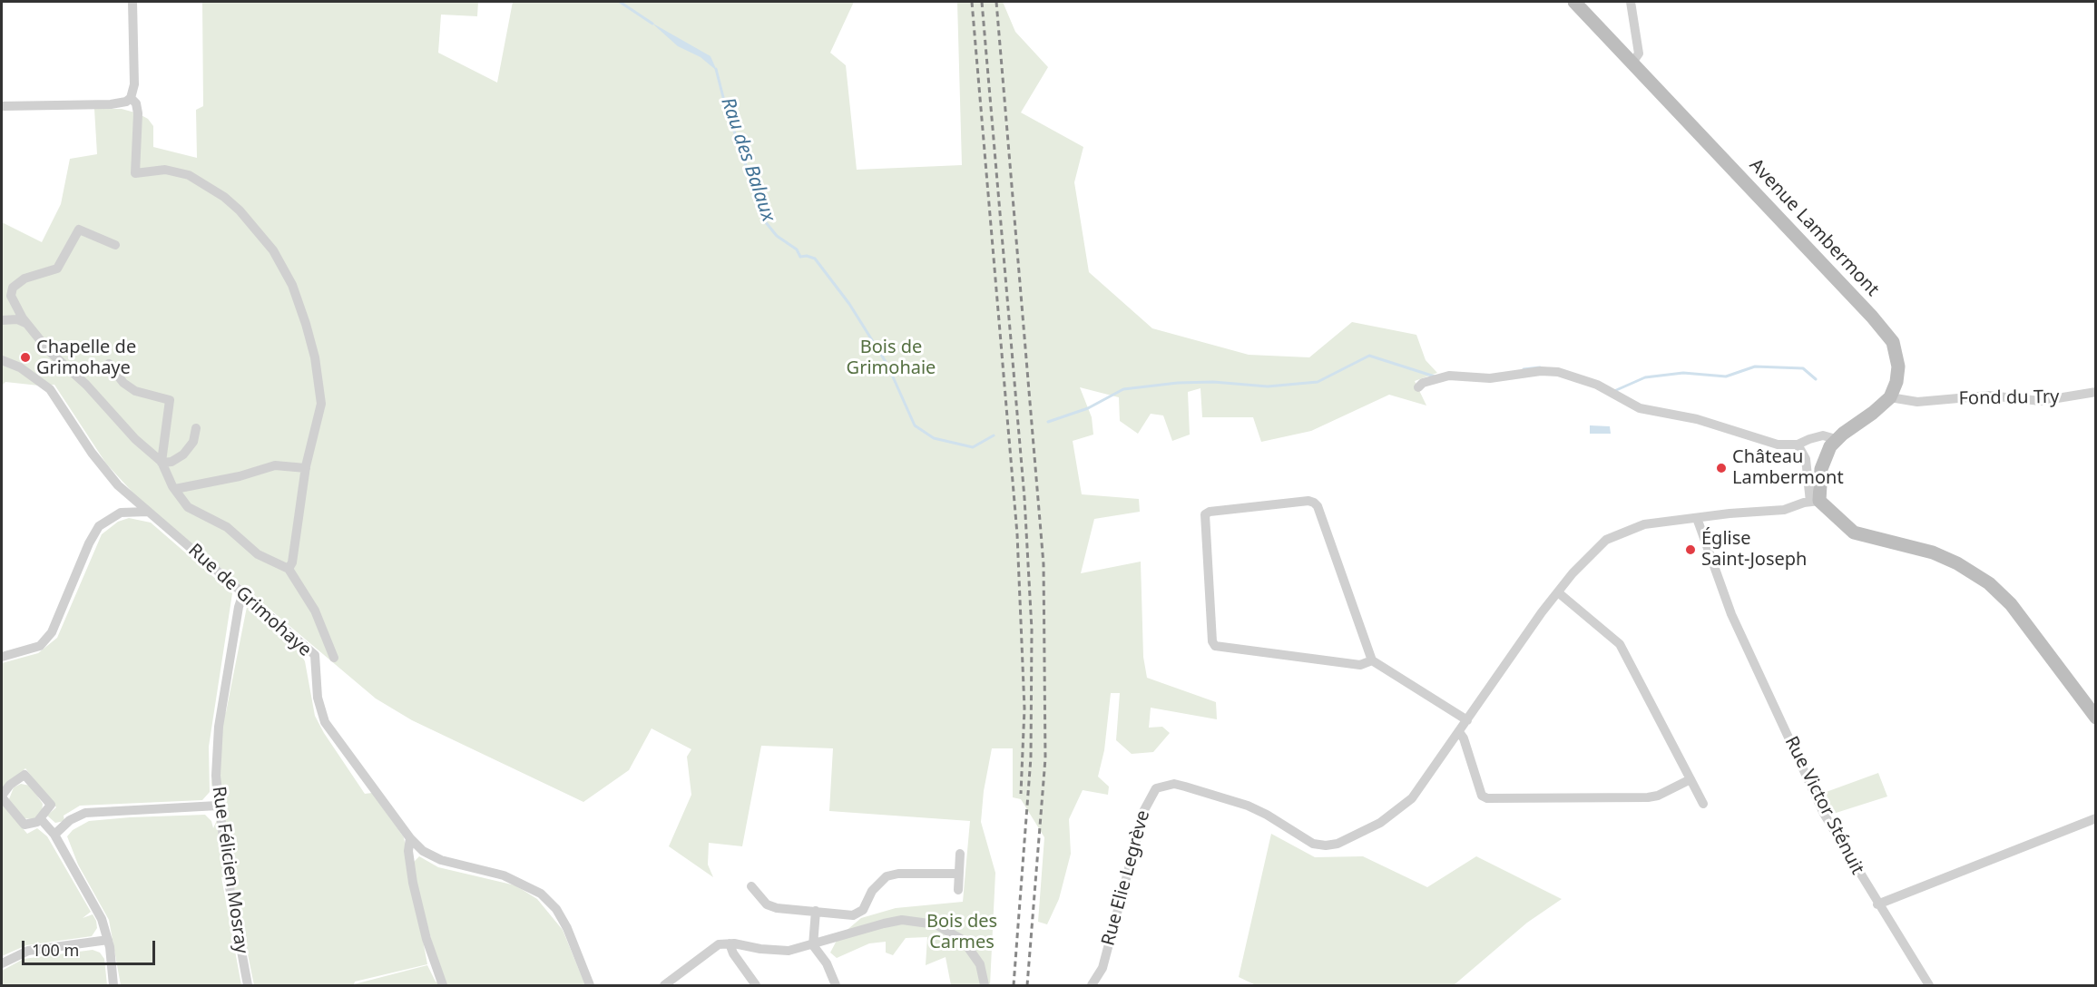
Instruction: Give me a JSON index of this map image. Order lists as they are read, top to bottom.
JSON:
{
  "streets": {
    "street": [
      "Avenue Lambermont",
      "Fond du Try",
      "Rue de Grimohaye",
      "Rue Victor Sténuit",
      "Rue Félicien Mosray",
      "Rue Elie Legrève"
    ]
  },
  "crossings": [
    ["Avenue Lambermont", "Fond du Try"],
    ["Rue de Grimohaye", "Rue Félicien Mosray"],
    ["Rue Victor Sténuit", "Rue Elie Legrève"]
  ],
  "water": ["Rau des Balaux"],
  "parks": ["Bois de Grimohaie", "Bois des Carmes"],
  "places": ["Chapelle de Grimohaye", "Château Lambermont", "Église Saint-Joseph"],
  "scale_bar": "100 m"
}
